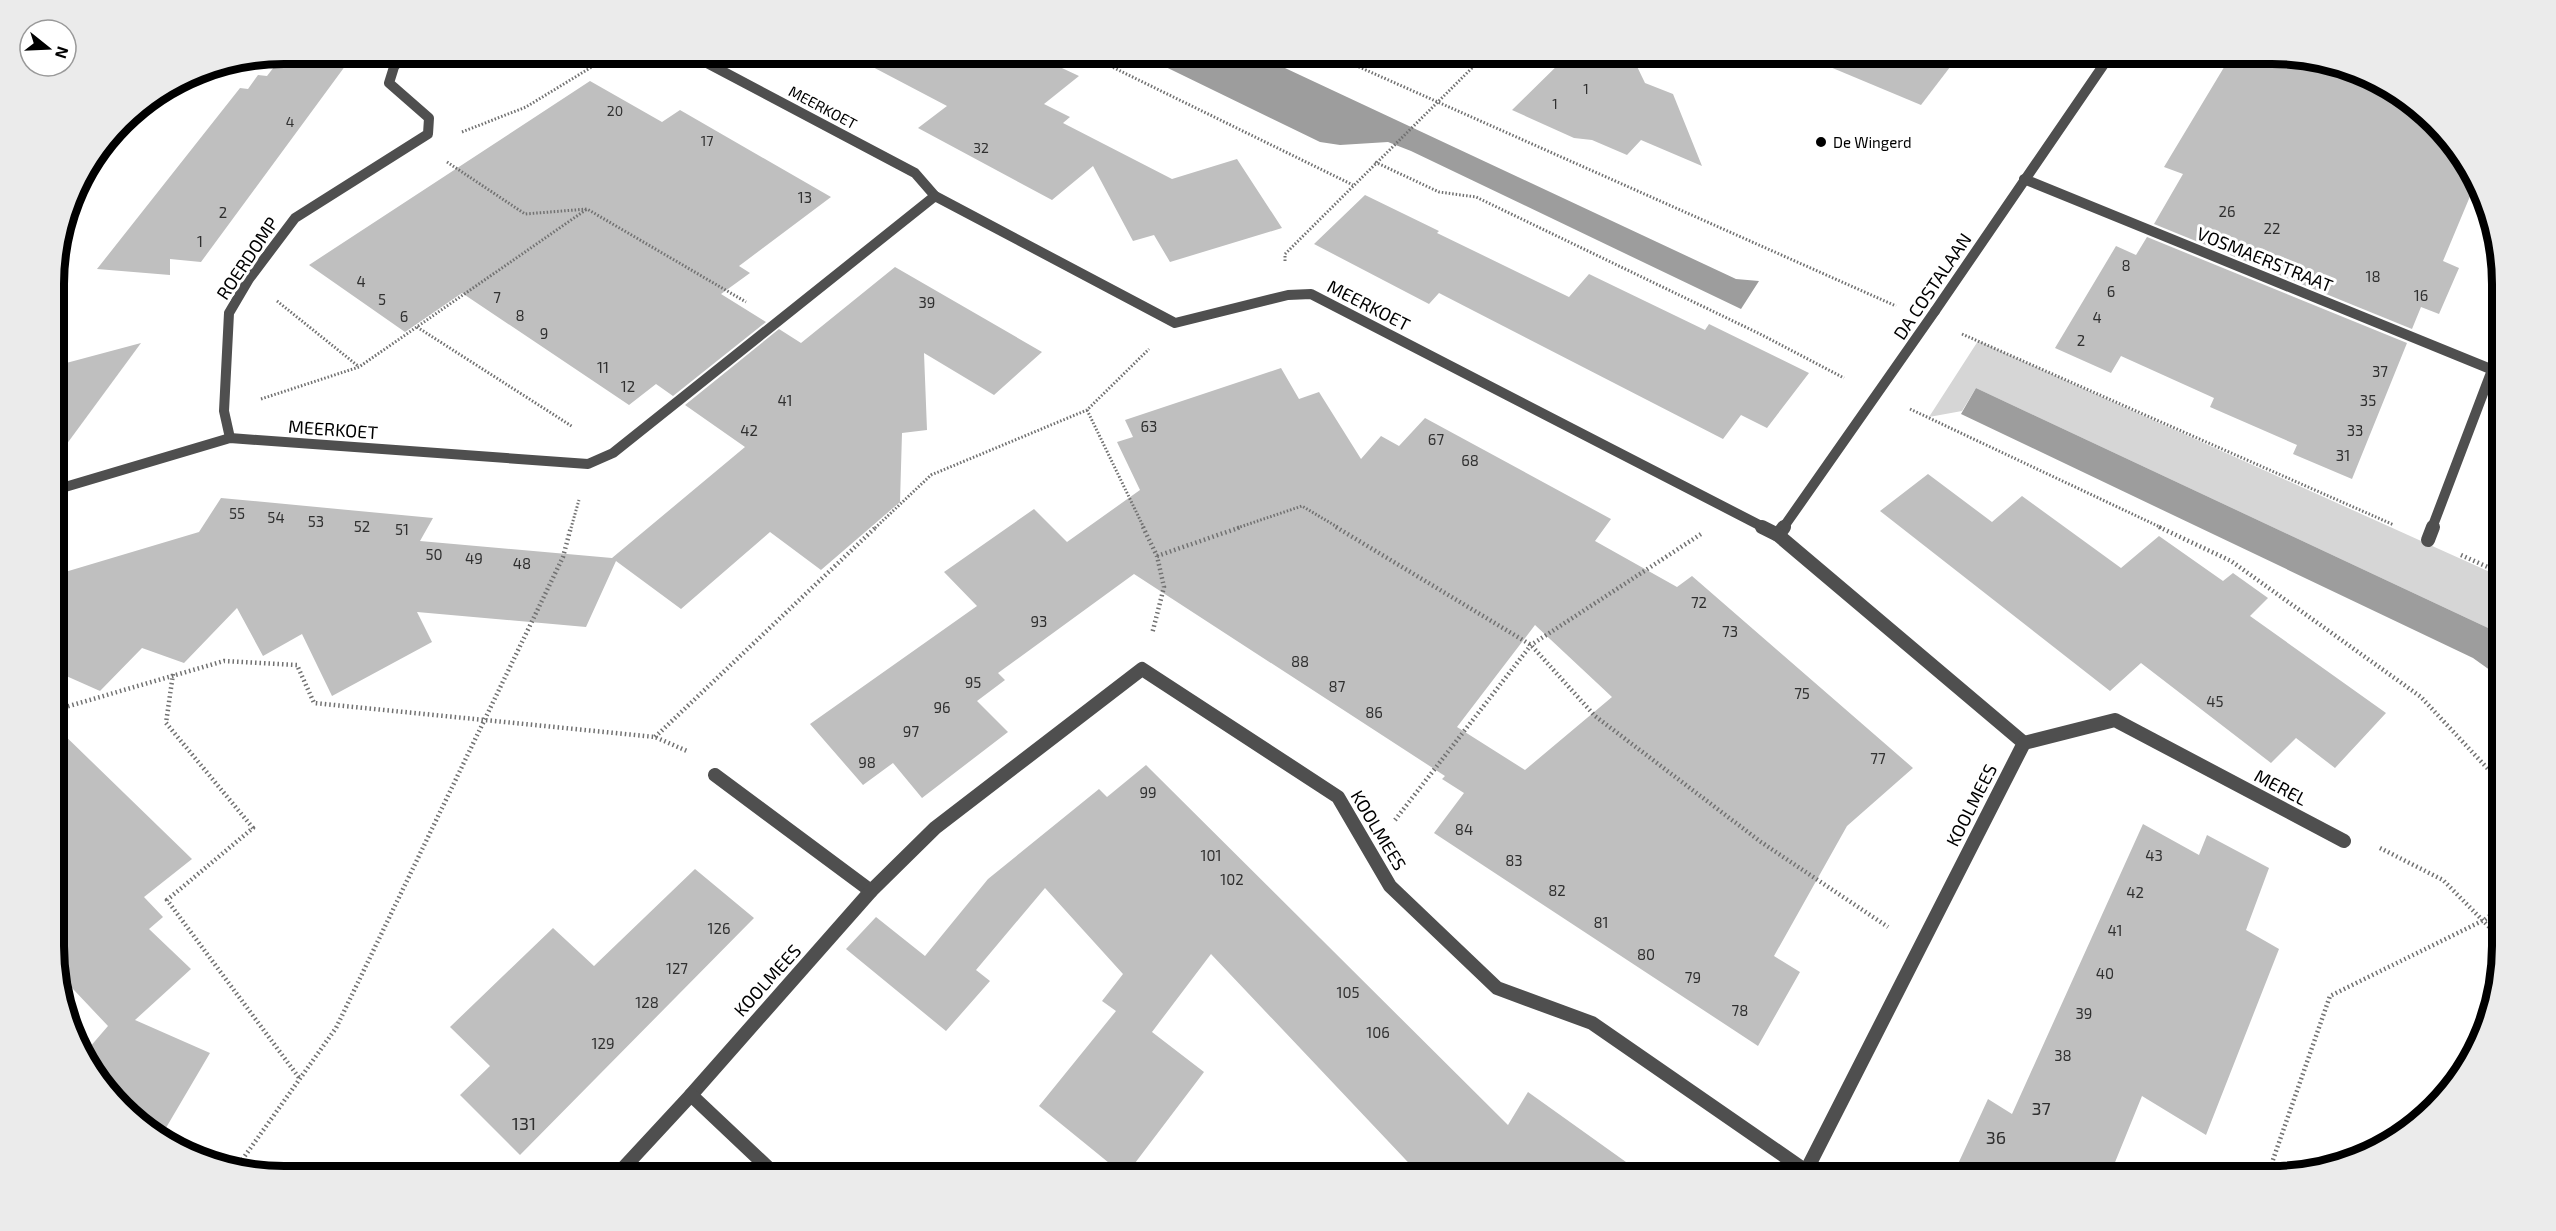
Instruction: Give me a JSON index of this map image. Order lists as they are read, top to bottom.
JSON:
{
  "streets": {
    "street": [
      "MEERKOET",
      "ROERDOMP",
      "VOSMAERSTRAAT",
      "DA COSTALAAN",
      "MEREL",
      "KOOLMEES"
    ]
  },
  "crossings": [
    ["MEERKOET", "ROERDOMP"],
    ["MEERKOET", "DA COSTALAAN"],
    ["VOSMAERSTRAAT", "DA COSTALAAN"],
    ["MEREL", "KOOLMEES"]
  ],
  "places": ["De Wingerd"],
  "house_numbers": [
    "1",
    "1",
    "20",
    "4",
    "17",
    "32",
    "13",
    "26",
    "2",
    "22",
    "1",
    "8",
    "18",
    "4",
    "6",
    "16",
    "7",
    "5",
    "39",
    "8",
    "6",
    "4",
    "9",
    "2",
    "11",
    "37",
    "12",
    "41",
    "35",
    "63",
    "42",
    "33",
    "67",
    "31",
    "68",
    "55",
    "54",
    "53",
    "52",
    "51",
    "50",
    "49",
    "48",
    "72",
    "93",
    "73",
    "88",
    "95",
    "87",
    "75",
    "45",
    "96",
    "86",
    "97",
    "77",
    "98",
    "99",
    "84",
    "101",
    "43",
    "83",
    "102",
    "82",
    "42",
    "81",
    "126",
    "41",
    "80",
    "127",
    "40",
    "79",
    "105",
    "128",
    "78",
    "39",
    "106",
    "129",
    "38",
    "37",
    "131",
    "36"
  ],
  "north": "right"
}
